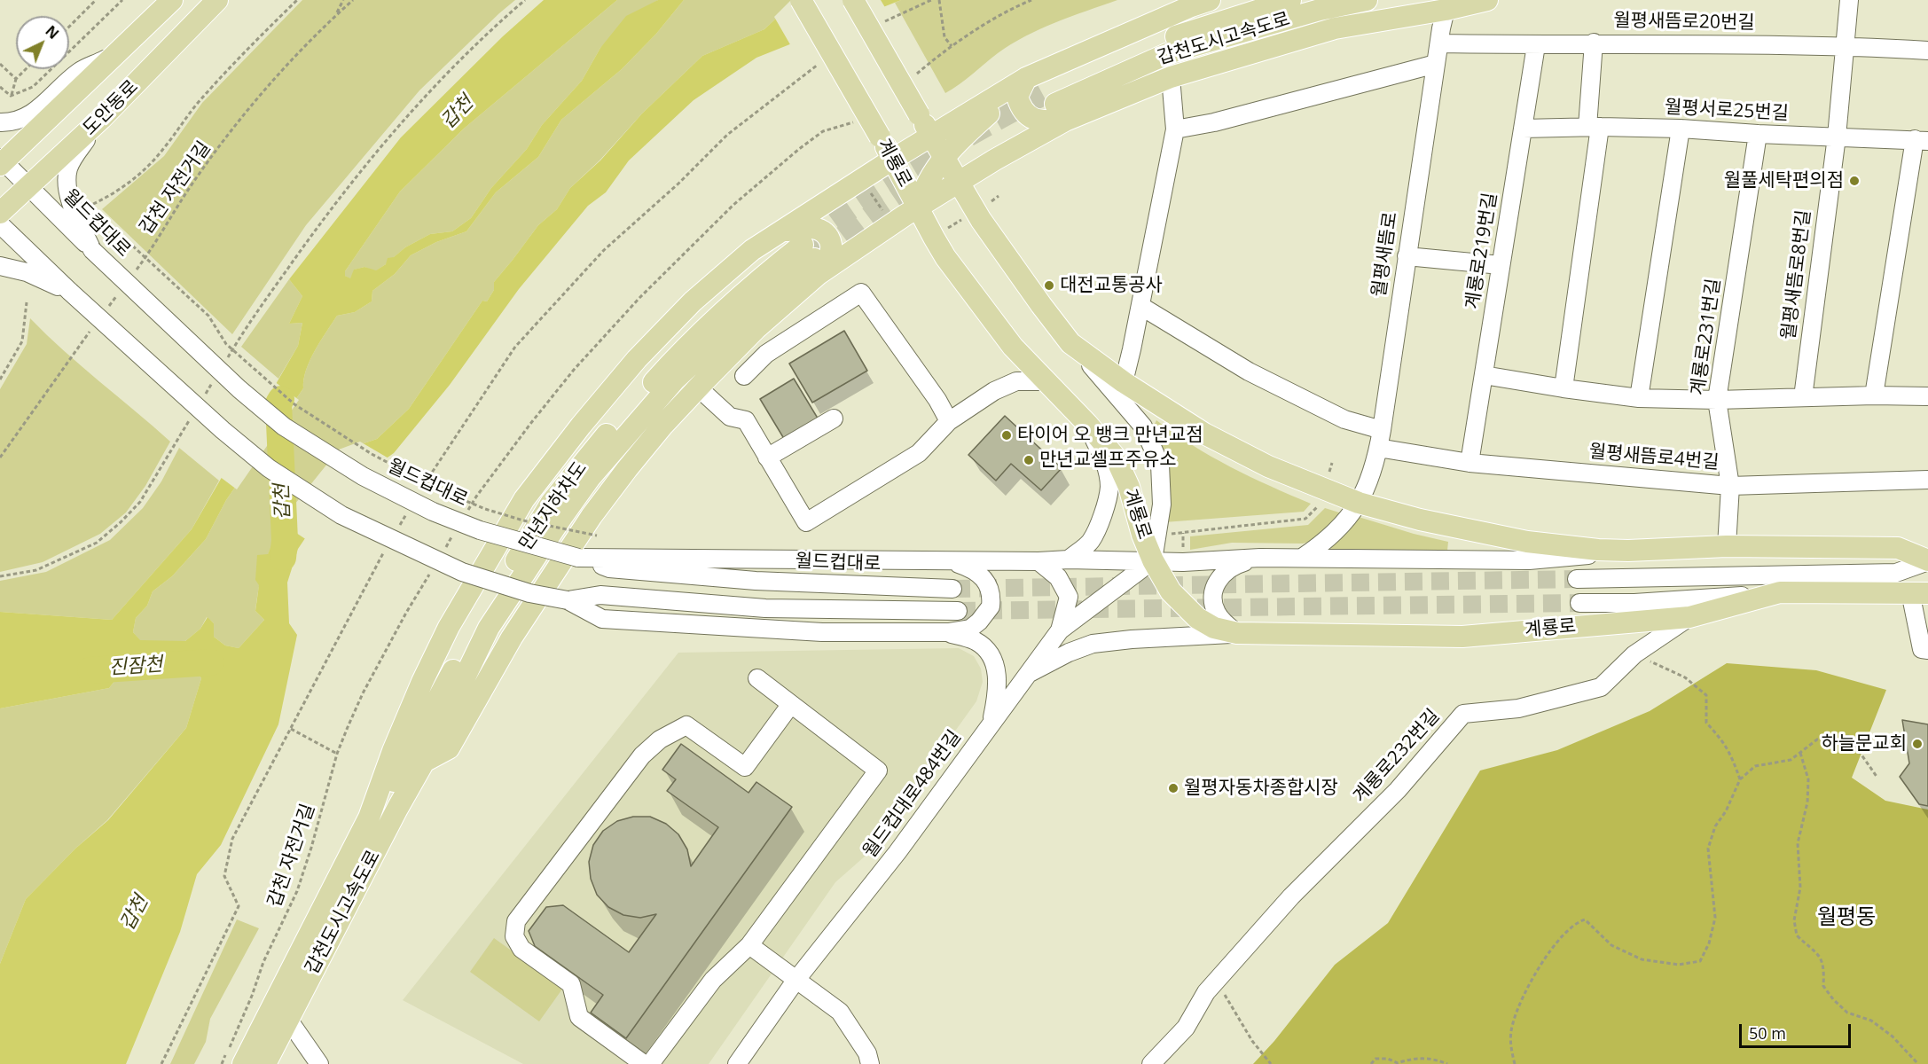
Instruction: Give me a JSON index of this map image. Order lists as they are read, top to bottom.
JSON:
{
  "streets": {
    "main road": [
      "갑천도시고속도로",
      "도안동로",
      "계룡로",
      "만년지하차도"
    ],
    "street": [
      "월평새뜸로20번길",
      "월평서로25번길",
      "월드컵대로",
      "계룡로219번길",
      "월평새뜸로",
      "월평새뜸로8번길",
      "계룡로231번길",
      "월평새뜸로4번길",
      "계룡로232번길",
      "월드컵대로484번길"
    ],
    "path": ["갑천 자전거길"]
  },
  "crossings": [
    ["월평새뜸로20번길", "계룡로219번길"],
    ["월평새뜸로20번길", "월평새뜸로"],
    ["월평새뜸로20번길", "월평새뜸로8번길"],
    ["갑천도시고속도로", "만년지하차도"],
    ["도안동로", "월드컵대로"],
    ["월평서로25번길", "계룡로219번길"],
    ["월평서로25번길", "월평새뜸로8번길"],
    ["월평서로25번길", "계룡로231번길"],
    ["계룡로", "계룡로232번길"],
    ["계룡로219번길", "월평새뜸로4번길"],
    ["월평새뜸로", "월평새뜸로4번길"],
    ["계룡로231번길", "월평새뜸로4번길"]
  ],
  "districts": ["월평동"],
  "water": ["갑천", "진잠천"],
  "places": [
    "월풀세탁편의점",
    "대전교통공사",
    "타이어 오 뱅크 만년교점",
    "만년교셀프주유소",
    "하늘문교회",
    "월평자동차종합시장"
  ],
  "scale_bar": "50 m",
  "north": "top right"
}
